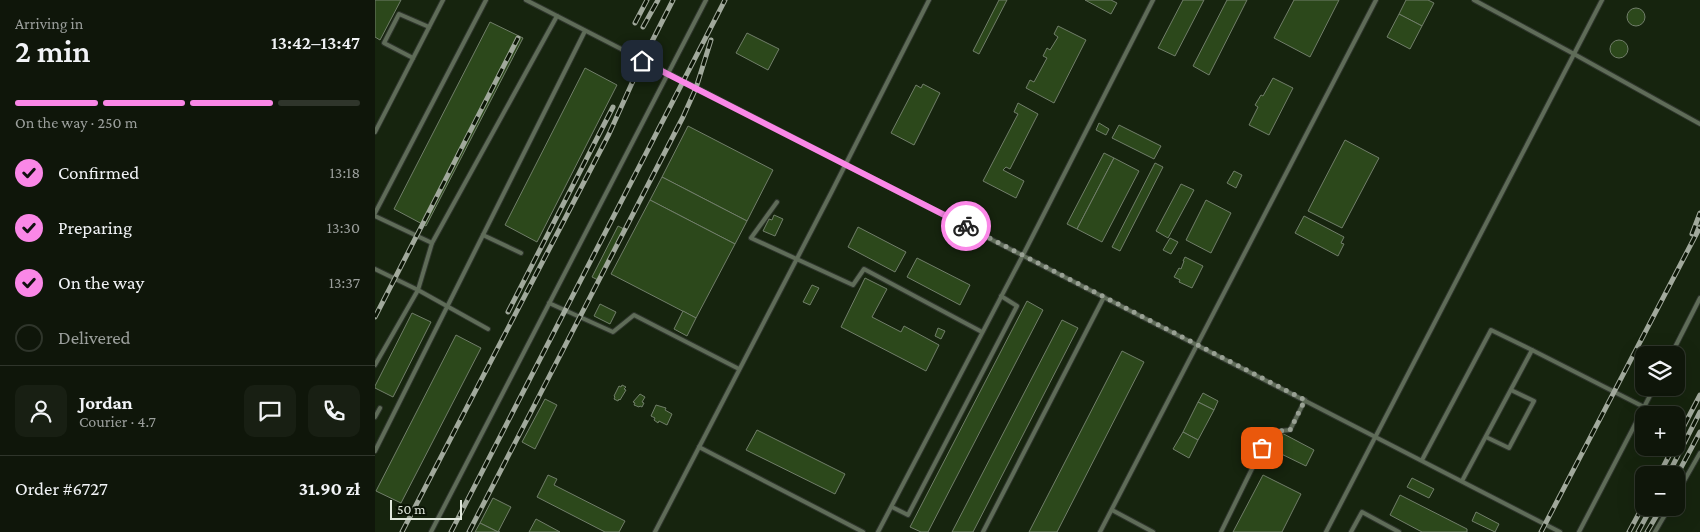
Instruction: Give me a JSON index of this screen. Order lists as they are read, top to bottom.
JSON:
{
  "scale_bar": "50 m",
  "page": {
    "heading": ["2 min", "Arriving in", "13:42–13:47"],
    "panel": [
      "Jordan",
      "Courier · 4.7",
      "Order #6727",
      "31.90 zł"
    ],
    "bar": "On the way · 250 m",
    "list": [
      ["Confirmed", "13:18"],
      ["Preparing", "13:30"],
      ["On the way", "13:37"],
      "Delivered"
    ],
    "map_buttons": ["+", "−"],
    "scale": "50 m"
  }
}
